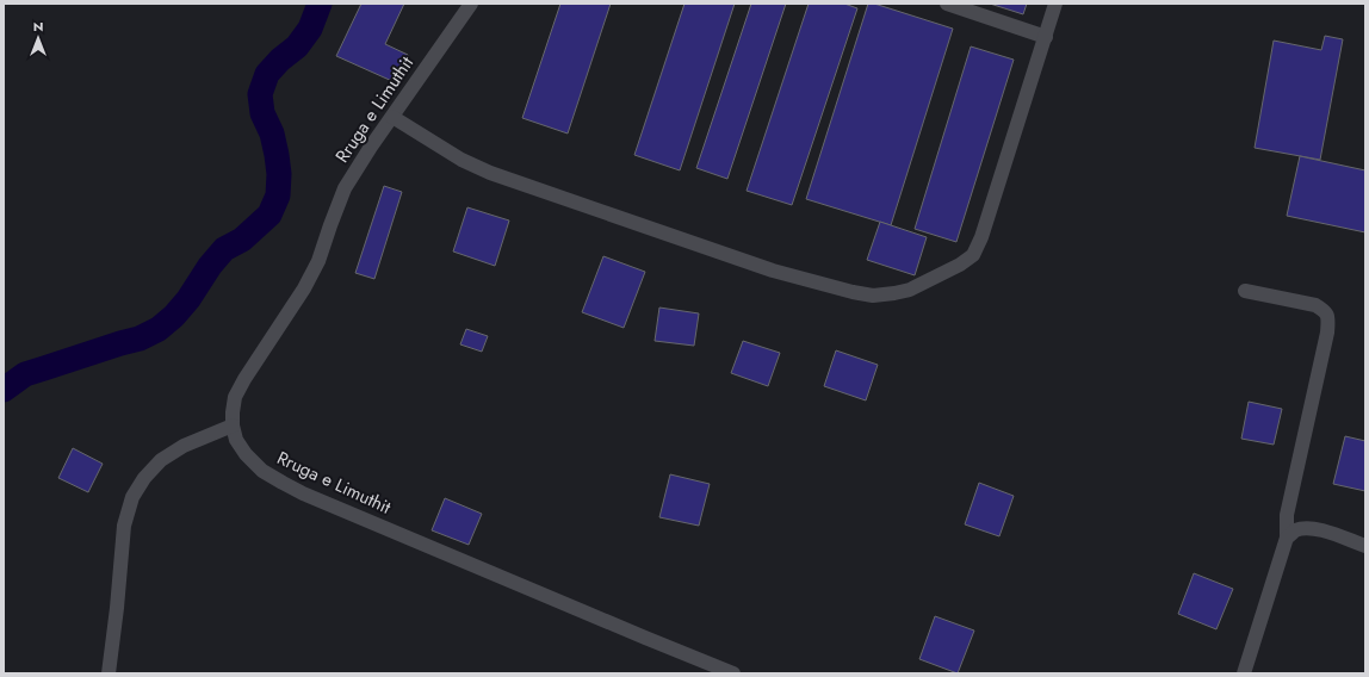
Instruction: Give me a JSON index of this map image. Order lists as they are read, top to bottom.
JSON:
{
  "streets": {
    "street": ["Rruga e Limuthit"]
  },
  "north": "top"
}
